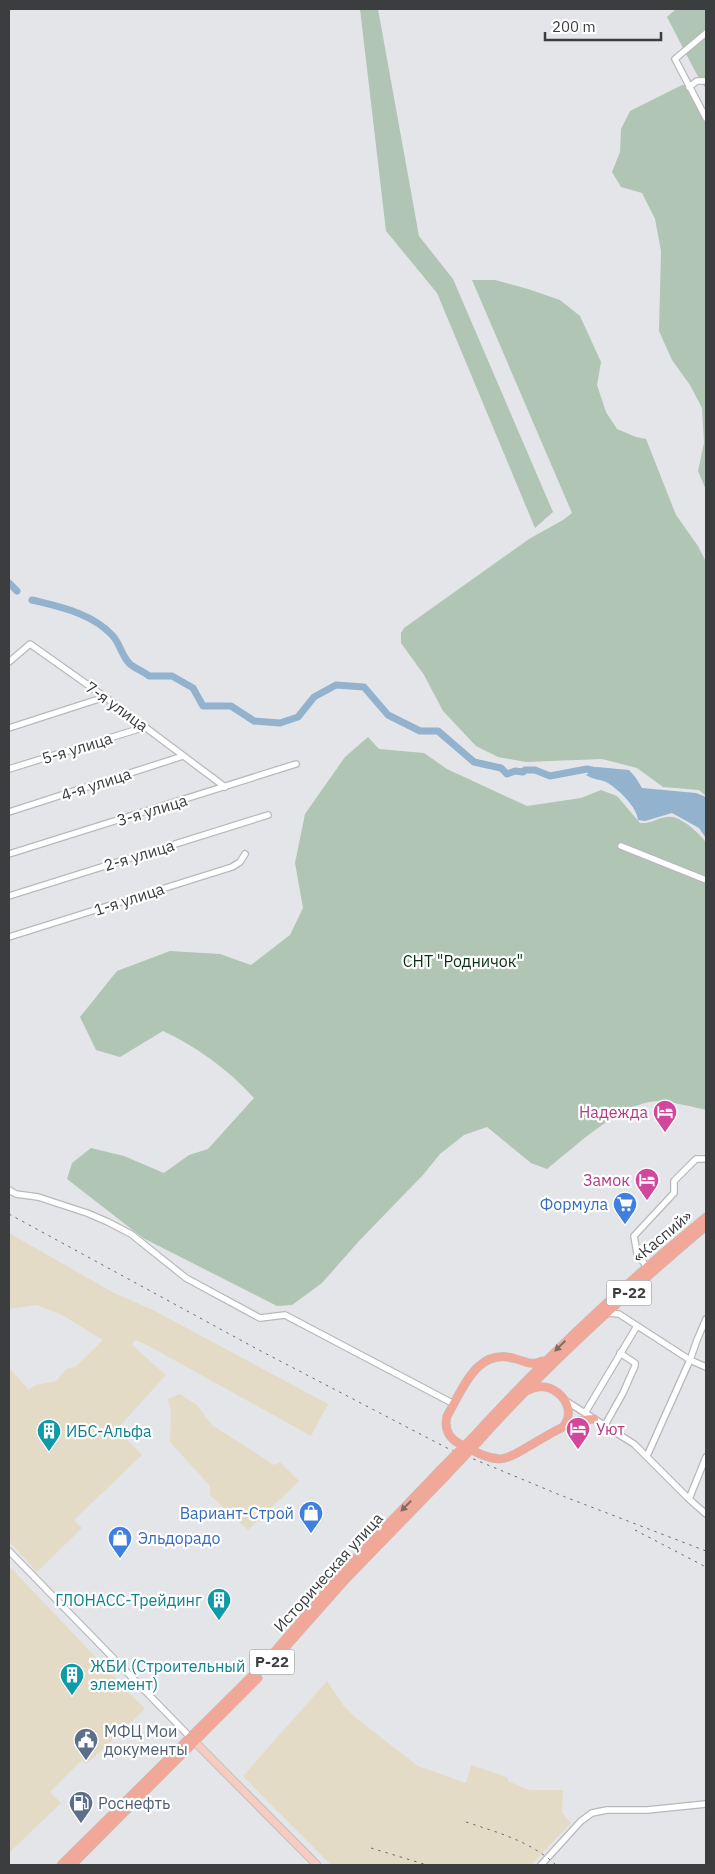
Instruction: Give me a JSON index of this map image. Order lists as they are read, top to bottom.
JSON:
{
  "streets": {
    "highway": ["«Каспий»", "Р-22", "Историческая улица"],
    "street": [
      "7-я улица",
      "5-я улица",
      "4-я улица",
      "3-я улица",
      "2-я улица",
      "1-я улица"
    ]
  },
  "crossings": [
    ["7-я улица", "5-я улица"],
    ["7-я улица", "4-я улица"],
    ["7-я улица", "3-я улица"],
    ["«Каспий»", "Историческая улица"]
  ],
  "parks": ["СНТ \"Родничок\""],
  "places": {
    "hotel": ["Надежда", "Замок", "Уют"],
    "supermarket": ["Формула"],
    "building": ["ИБС-Альфа", "ГЛОНАСС-Трейдинг", "ЖБИ (Строительный элемент)"],
    "shop": ["Вариант-Строй", "Эльдорадо"],
    "public building": ["МФЦ Мои документы"],
    "fuel station": ["Роснефть"]
  },
  "scale_bar": "200 m"
}
